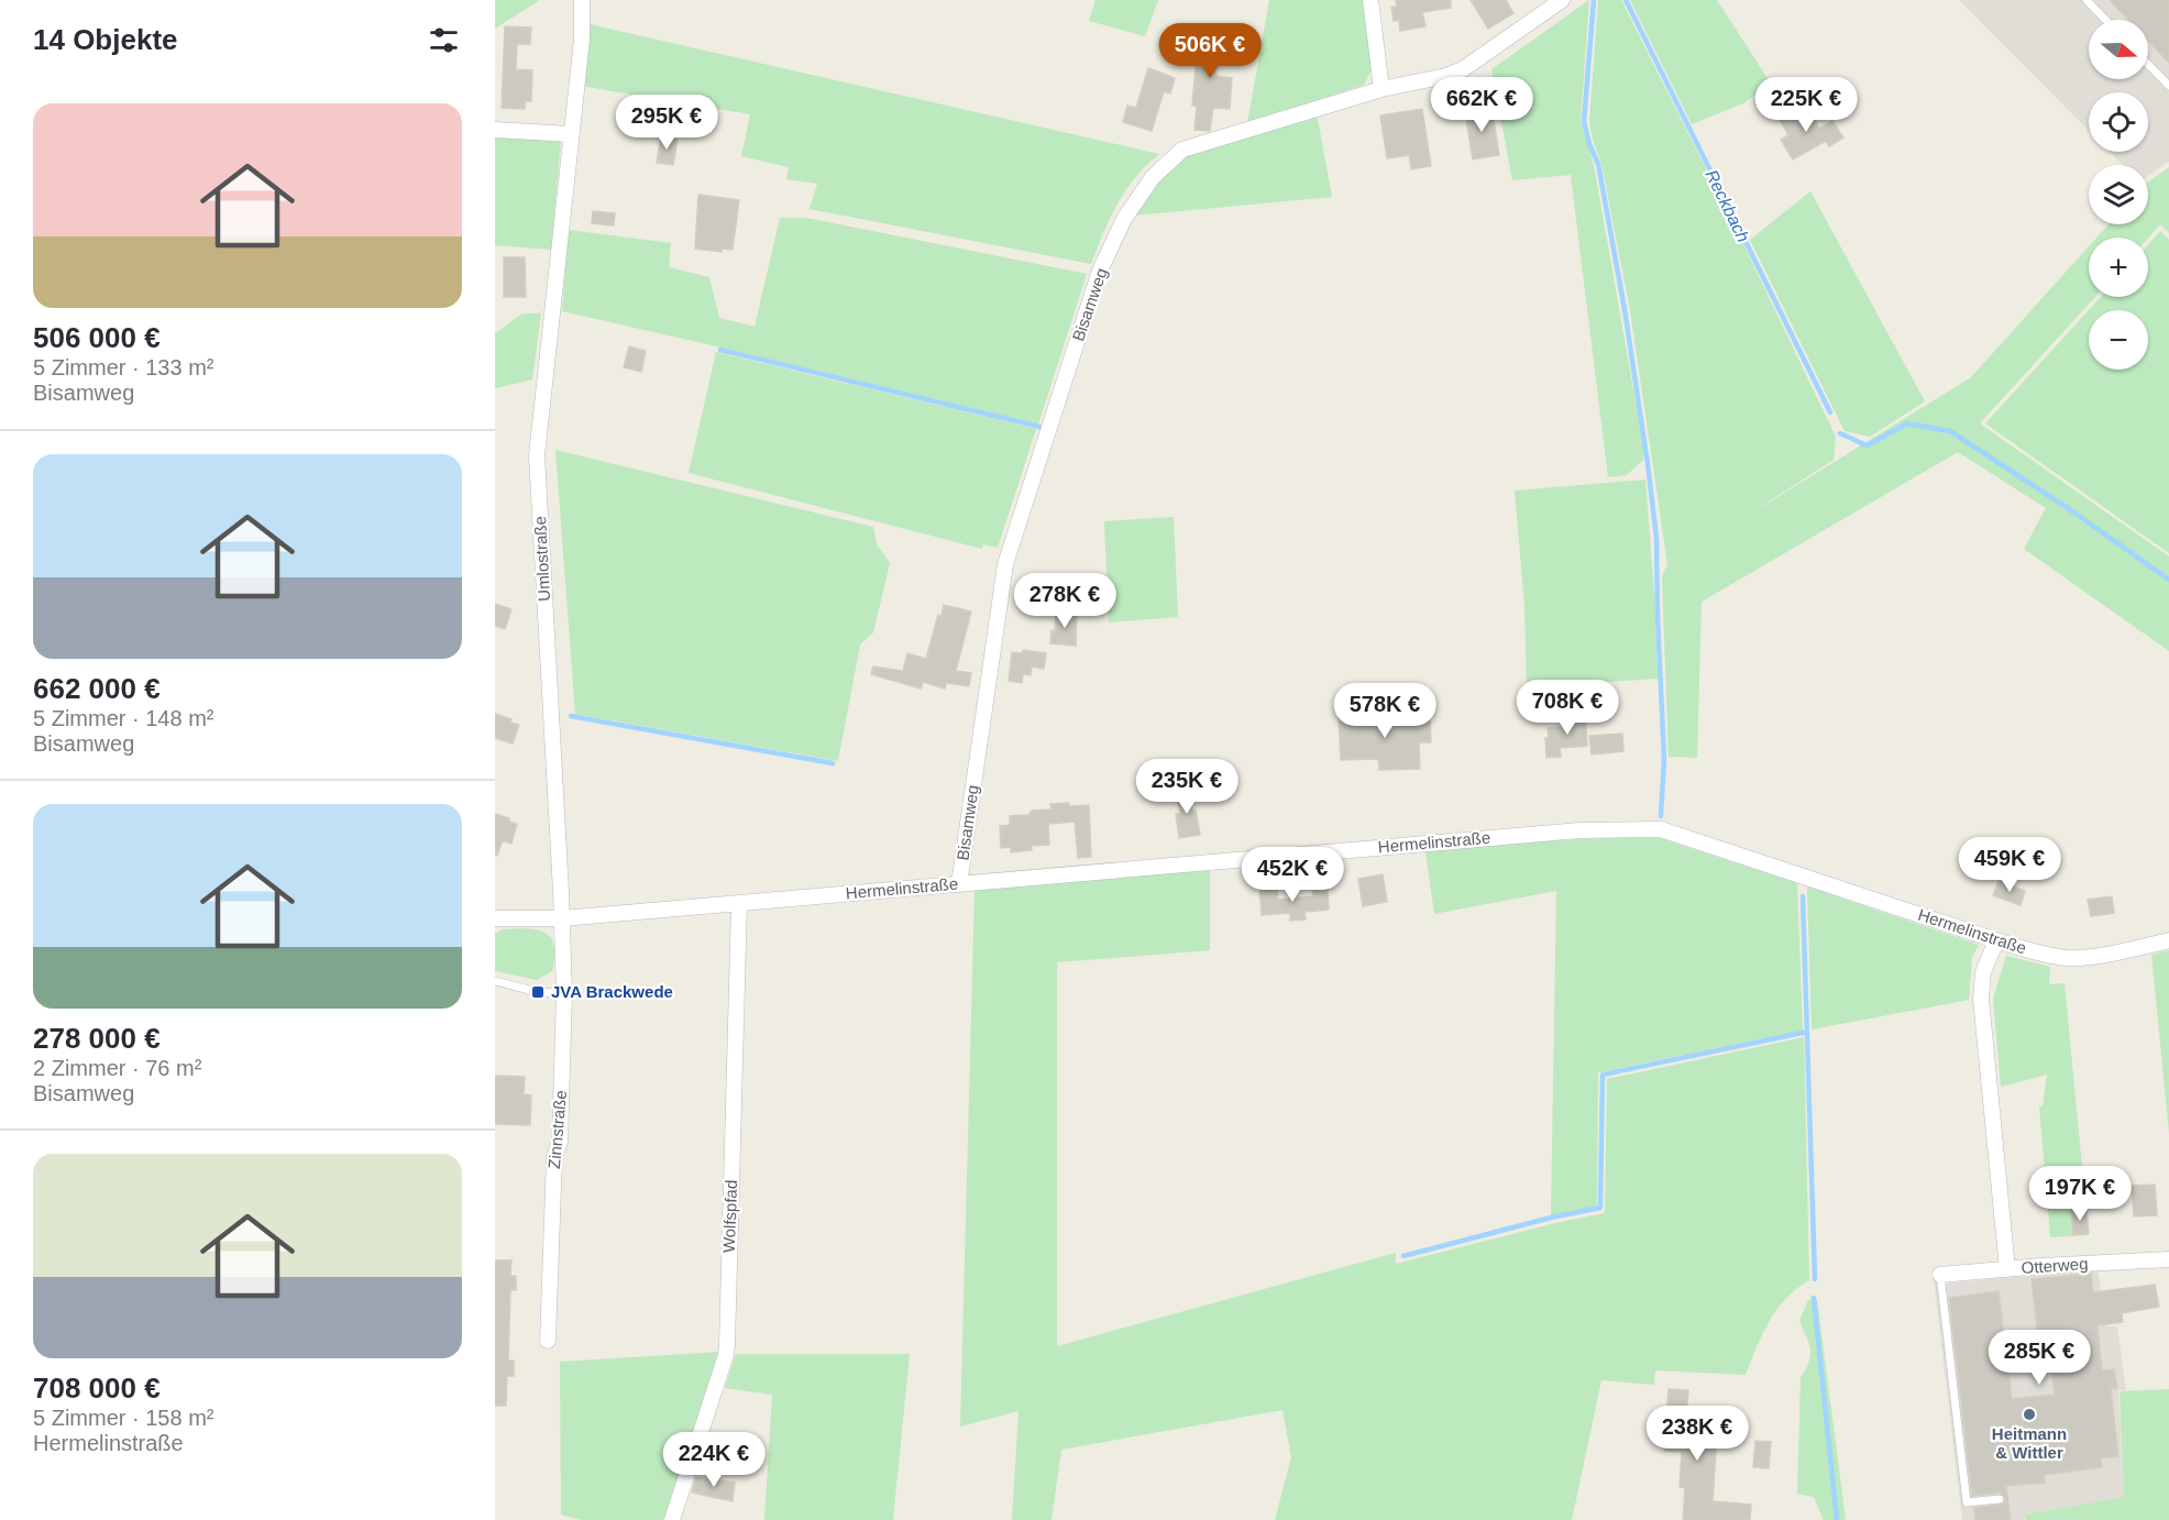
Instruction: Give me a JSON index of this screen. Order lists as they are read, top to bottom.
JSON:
{
  "streets": {
    "street": [
      "Bisamweg",
      "Umlostraße",
      "Hermelinstraße",
      "Zinnstraße",
      "Wolfspfad",
      "Otterweg"
    ]
  },
  "crossings": [
    ["Bisamweg", "Hermelinstraße"],
    ["Umlostraße", "Hermelinstraße"],
    ["Umlostraße", "Zinnstraße"],
    ["Hermelinstraße", "Zinnstraße"],
    ["Hermelinstraße", "Wolfspfad"]
  ],
  "water": ["Reckbach"],
  "places": {
    "transit": ["JVA Brackwede"],
    "other": ["Heitmann & Wittler"]
  },
  "north": "right",
  "page": {
    "heading": "14 Objekte",
    "map_buttons": ["+", "−"],
    "price": [
      "506K €",
      "662K €",
      "225K €",
      "295K €",
      "278K €",
      "708K €",
      "578K €",
      "235K €",
      "459K €",
      "452K €",
      "197K €",
      "285K €",
      "238K €",
      "224K €"
    ],
    "list": [
      {
        "name": "506 000 €",
        "note": "5 Zimmer · 133 m² · Bisamweg"
      },
      {
        "name": "662 000 €",
        "note": "5 Zimmer · 148 m² · Bisamweg"
      },
      {
        "name": "278 000 €",
        "note": "2 Zimmer · 76 m² · Bisamweg"
      },
      {
        "name": "708 000 €",
        "note": "5 Zimmer · 158 m² · Hermelinstraße"
      }
    ]
  }
}
